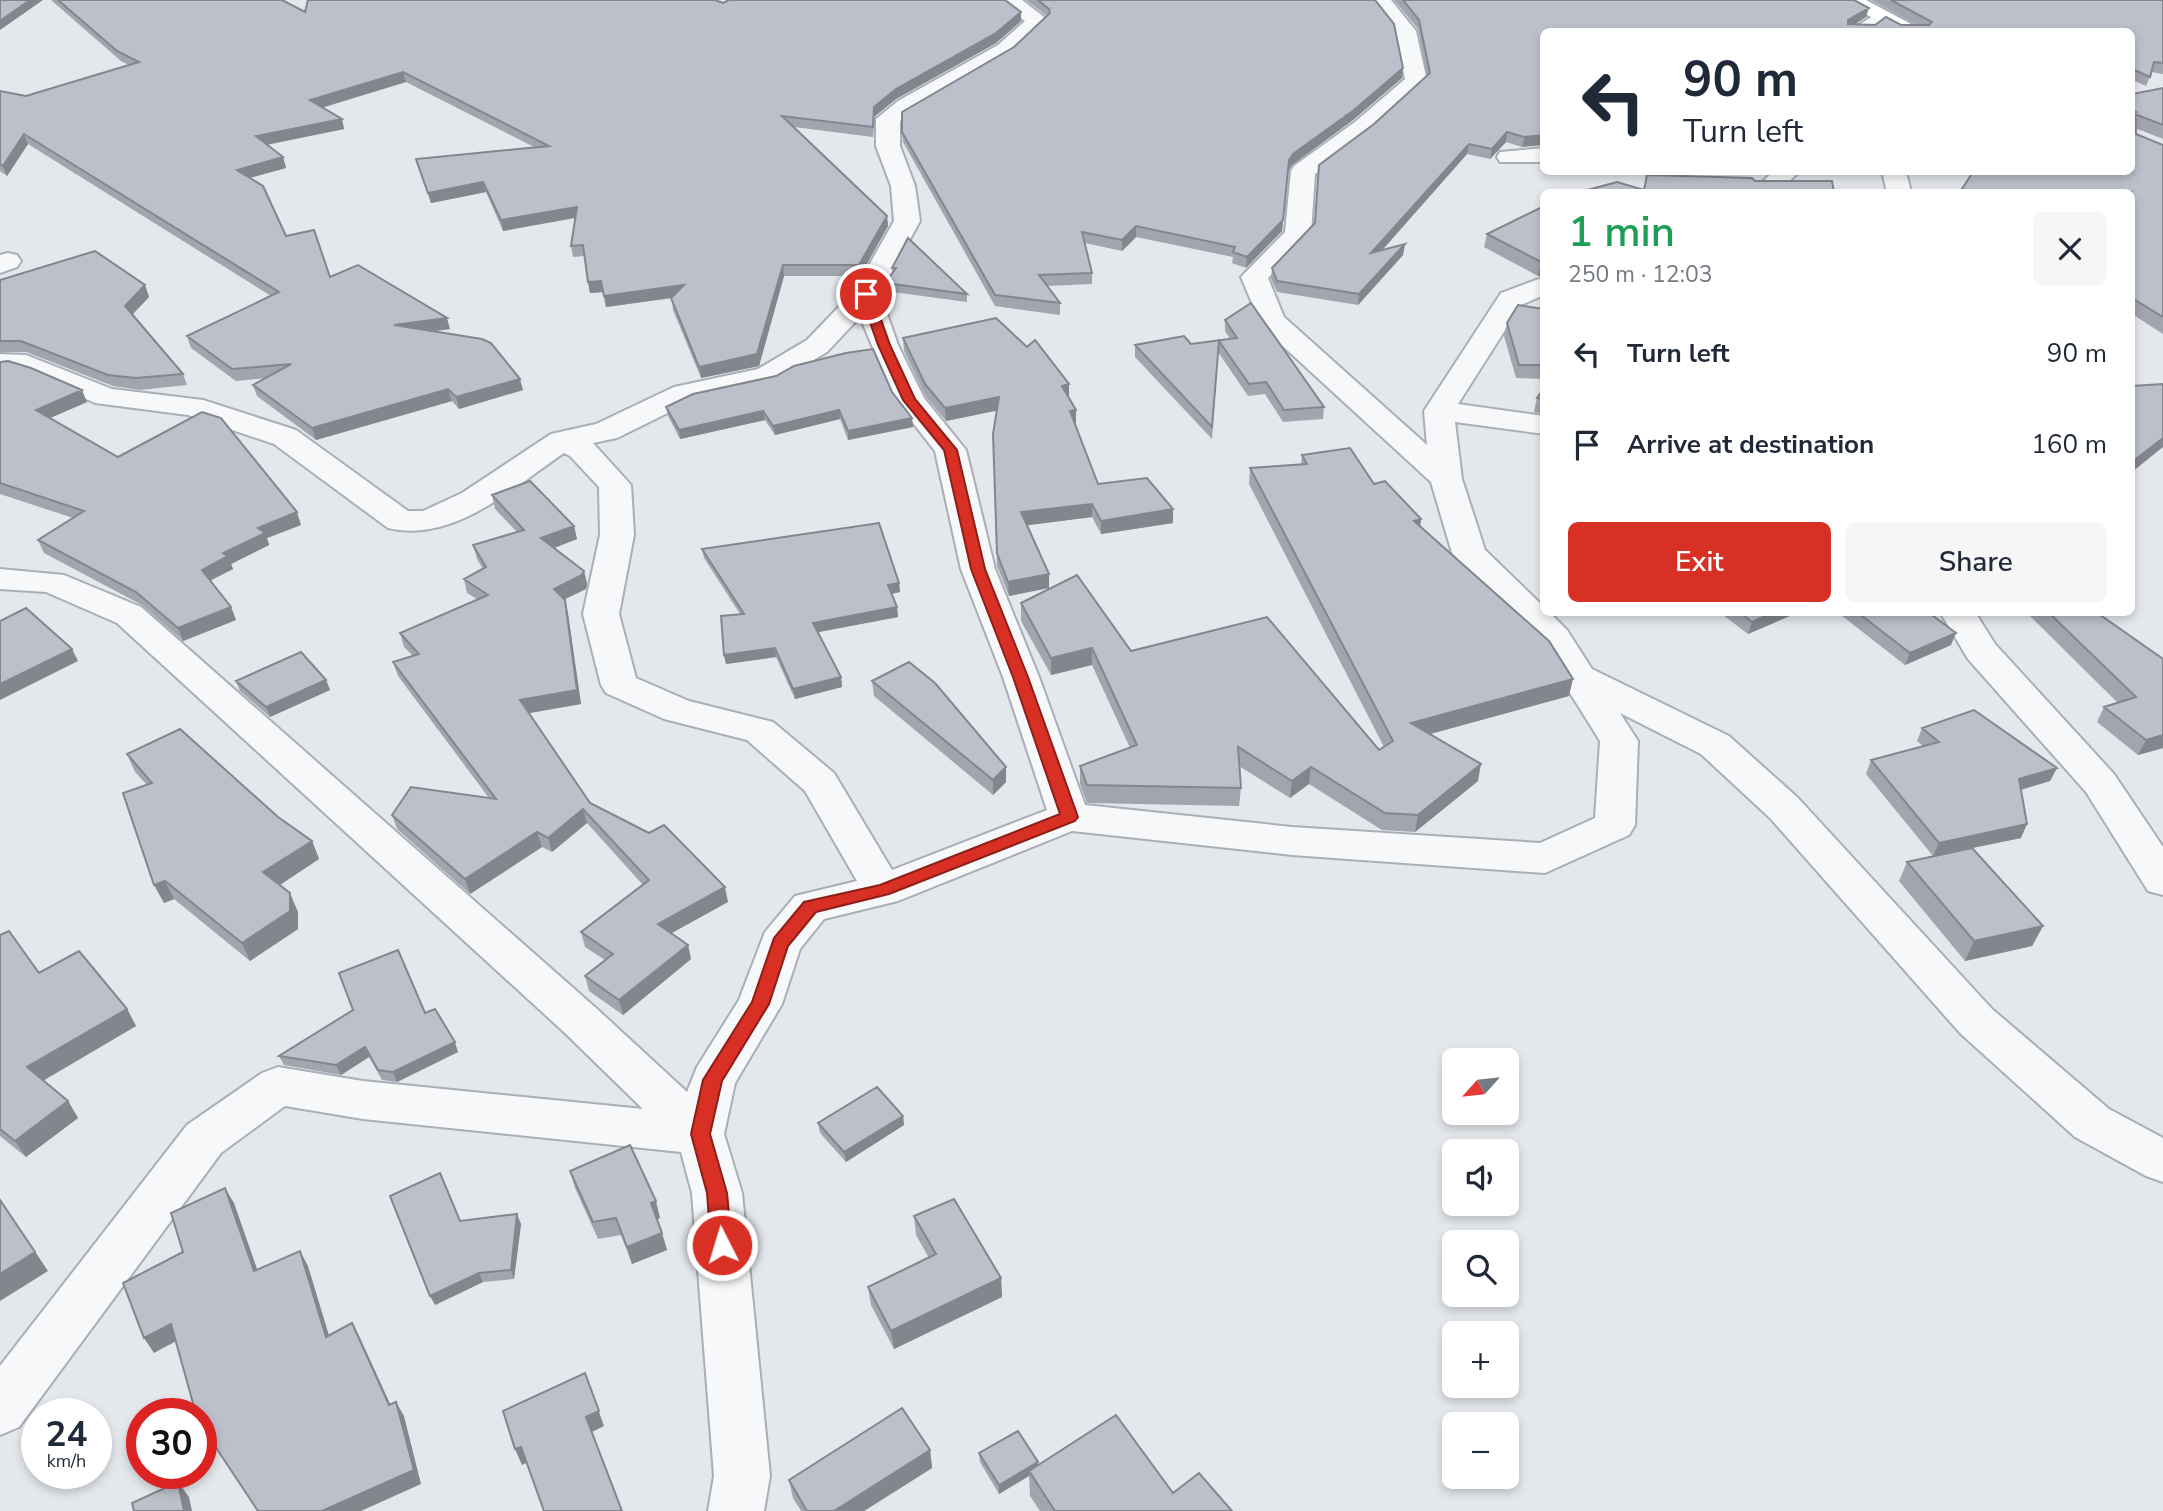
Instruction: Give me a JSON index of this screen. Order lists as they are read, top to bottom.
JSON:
{
  "north": "bottom left",
  "page": {
    "turn": ["90 m", "Turn left"],
    "heading": ["1 min", "250 m · 12:03"],
    "list": [
      {
        "name": "Turn left",
        "value": "90 m"
      },
      {
        "name": "Arrive at destination",
        "value": "160 m"
      }
    ],
    "buttons": ["Exit", "Share"],
    "map_buttons": ["+", "−"],
    "speed": "24 km/h",
    "limit": "30"
  }
}
